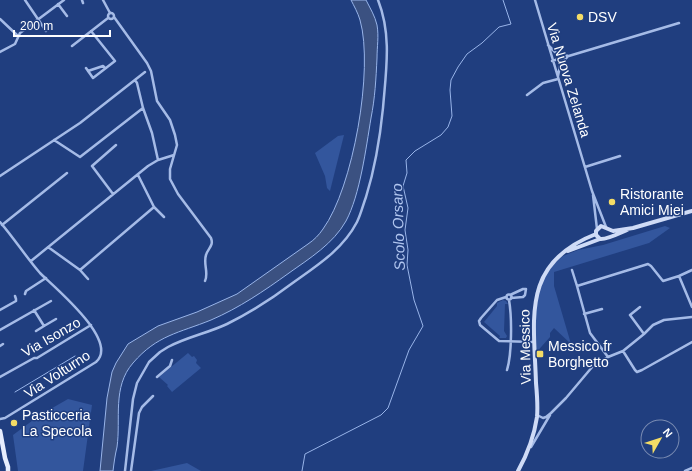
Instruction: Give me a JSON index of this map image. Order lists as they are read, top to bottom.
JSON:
{
  "streets": {
    "street": [
      "Via Nuova Zelanda",
      "Via Isonzo",
      "Via Messico",
      "Via Volturno"
    ]
  },
  "crossings": [
    ["Via Nuova Zelanda", "Via Messico"],
    ["Via Isonzo", "Via Volturno"]
  ],
  "water": ["Scolo Orsaro"],
  "places": {
    "other": ["DSV", "Ristorante Amici Miei", "Pasticceria La Specola"],
    "transit": ["Messico fr Borghetto"]
  },
  "scale_bar": "200 m",
  "north": "top right"
}
